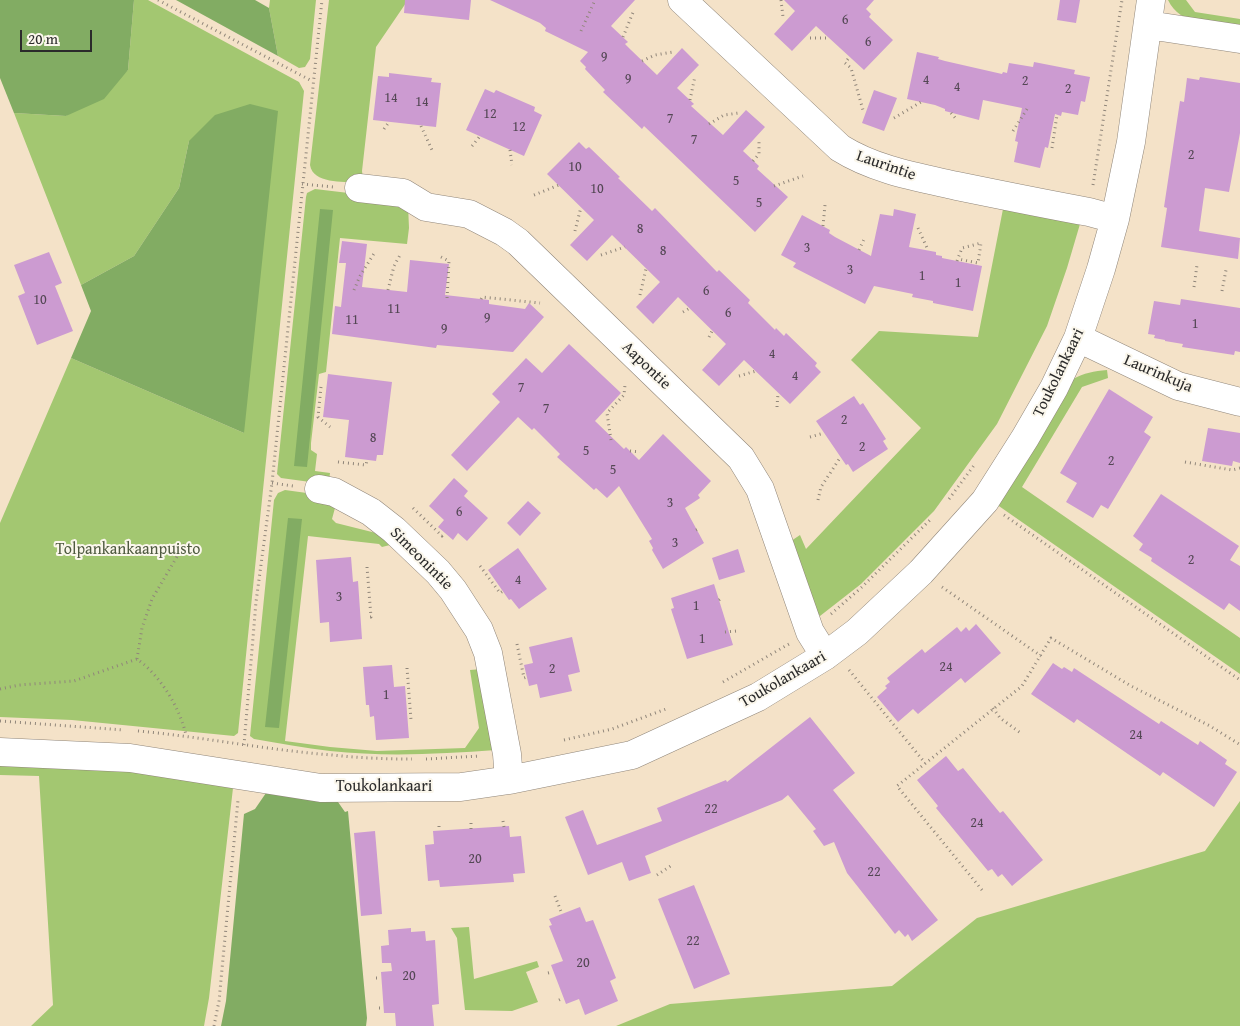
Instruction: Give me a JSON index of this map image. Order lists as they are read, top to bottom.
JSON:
{
  "streets": {
    "street": [
      "Laurintie",
      "Aapontie",
      "Toukolankaari",
      "Laurinkuja",
      "Simeonintie"
    ]
  },
  "crossings": [
    ["Laurintie", "Toukolankaari"],
    ["Aapontie", "Toukolankaari"],
    ["Toukolankaari", "Laurinkuja"],
    ["Toukolankaari", "Simeonintie"]
  ],
  "parks": ["Tolpankankaanpuisto"],
  "house_numbers": [
    "6",
    "6",
    "9",
    "9",
    "4",
    "2",
    "4",
    "2",
    "14",
    "14",
    "12",
    "7",
    "12",
    "7",
    "2",
    "10",
    "5",
    "10",
    "5",
    "8",
    "3",
    "8",
    "3",
    "1",
    "1",
    "6",
    "10",
    "11",
    "6",
    "9",
    "11",
    "1",
    "9",
    "4",
    "4",
    "7",
    "7",
    "2",
    "8",
    "2",
    "5",
    "2",
    "5",
    "3",
    "6",
    "3",
    "2",
    "4",
    "3",
    "1",
    "1",
    "24",
    "2",
    "1",
    "24",
    "22",
    "24",
    "20",
    "22",
    "22",
    "20",
    "20"
  ],
  "scale_bar": "20 m"
}
